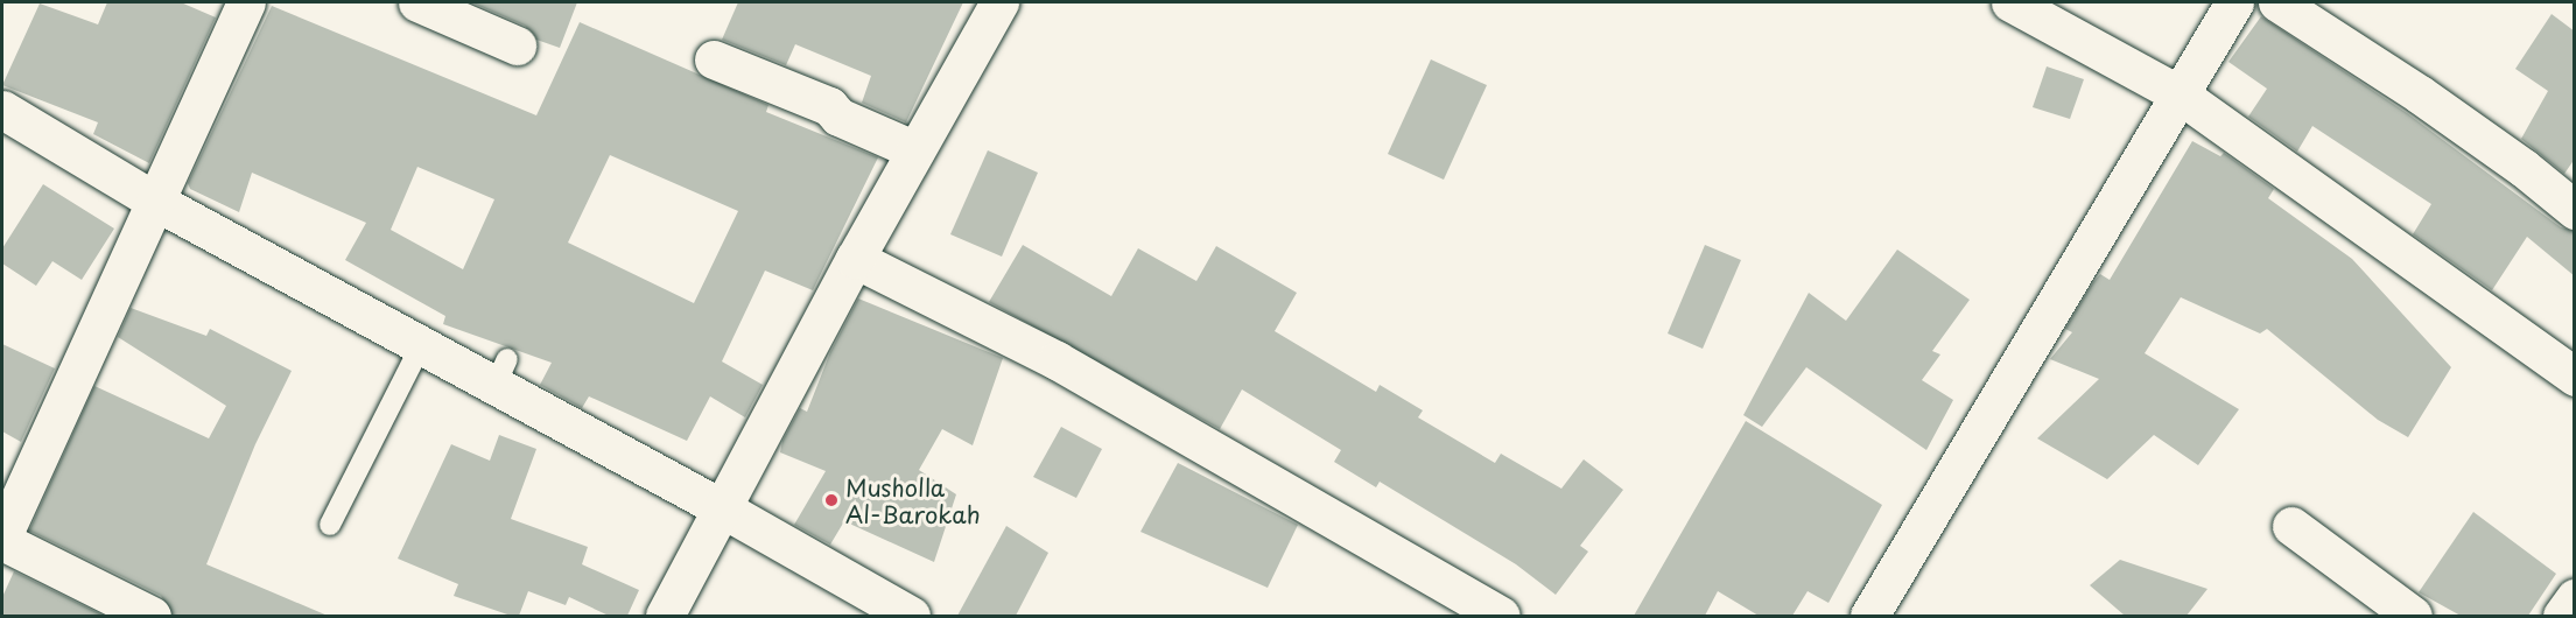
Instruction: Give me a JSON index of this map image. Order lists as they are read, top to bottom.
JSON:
{
  "places": ["Musholla Al-Barokah"]
}
